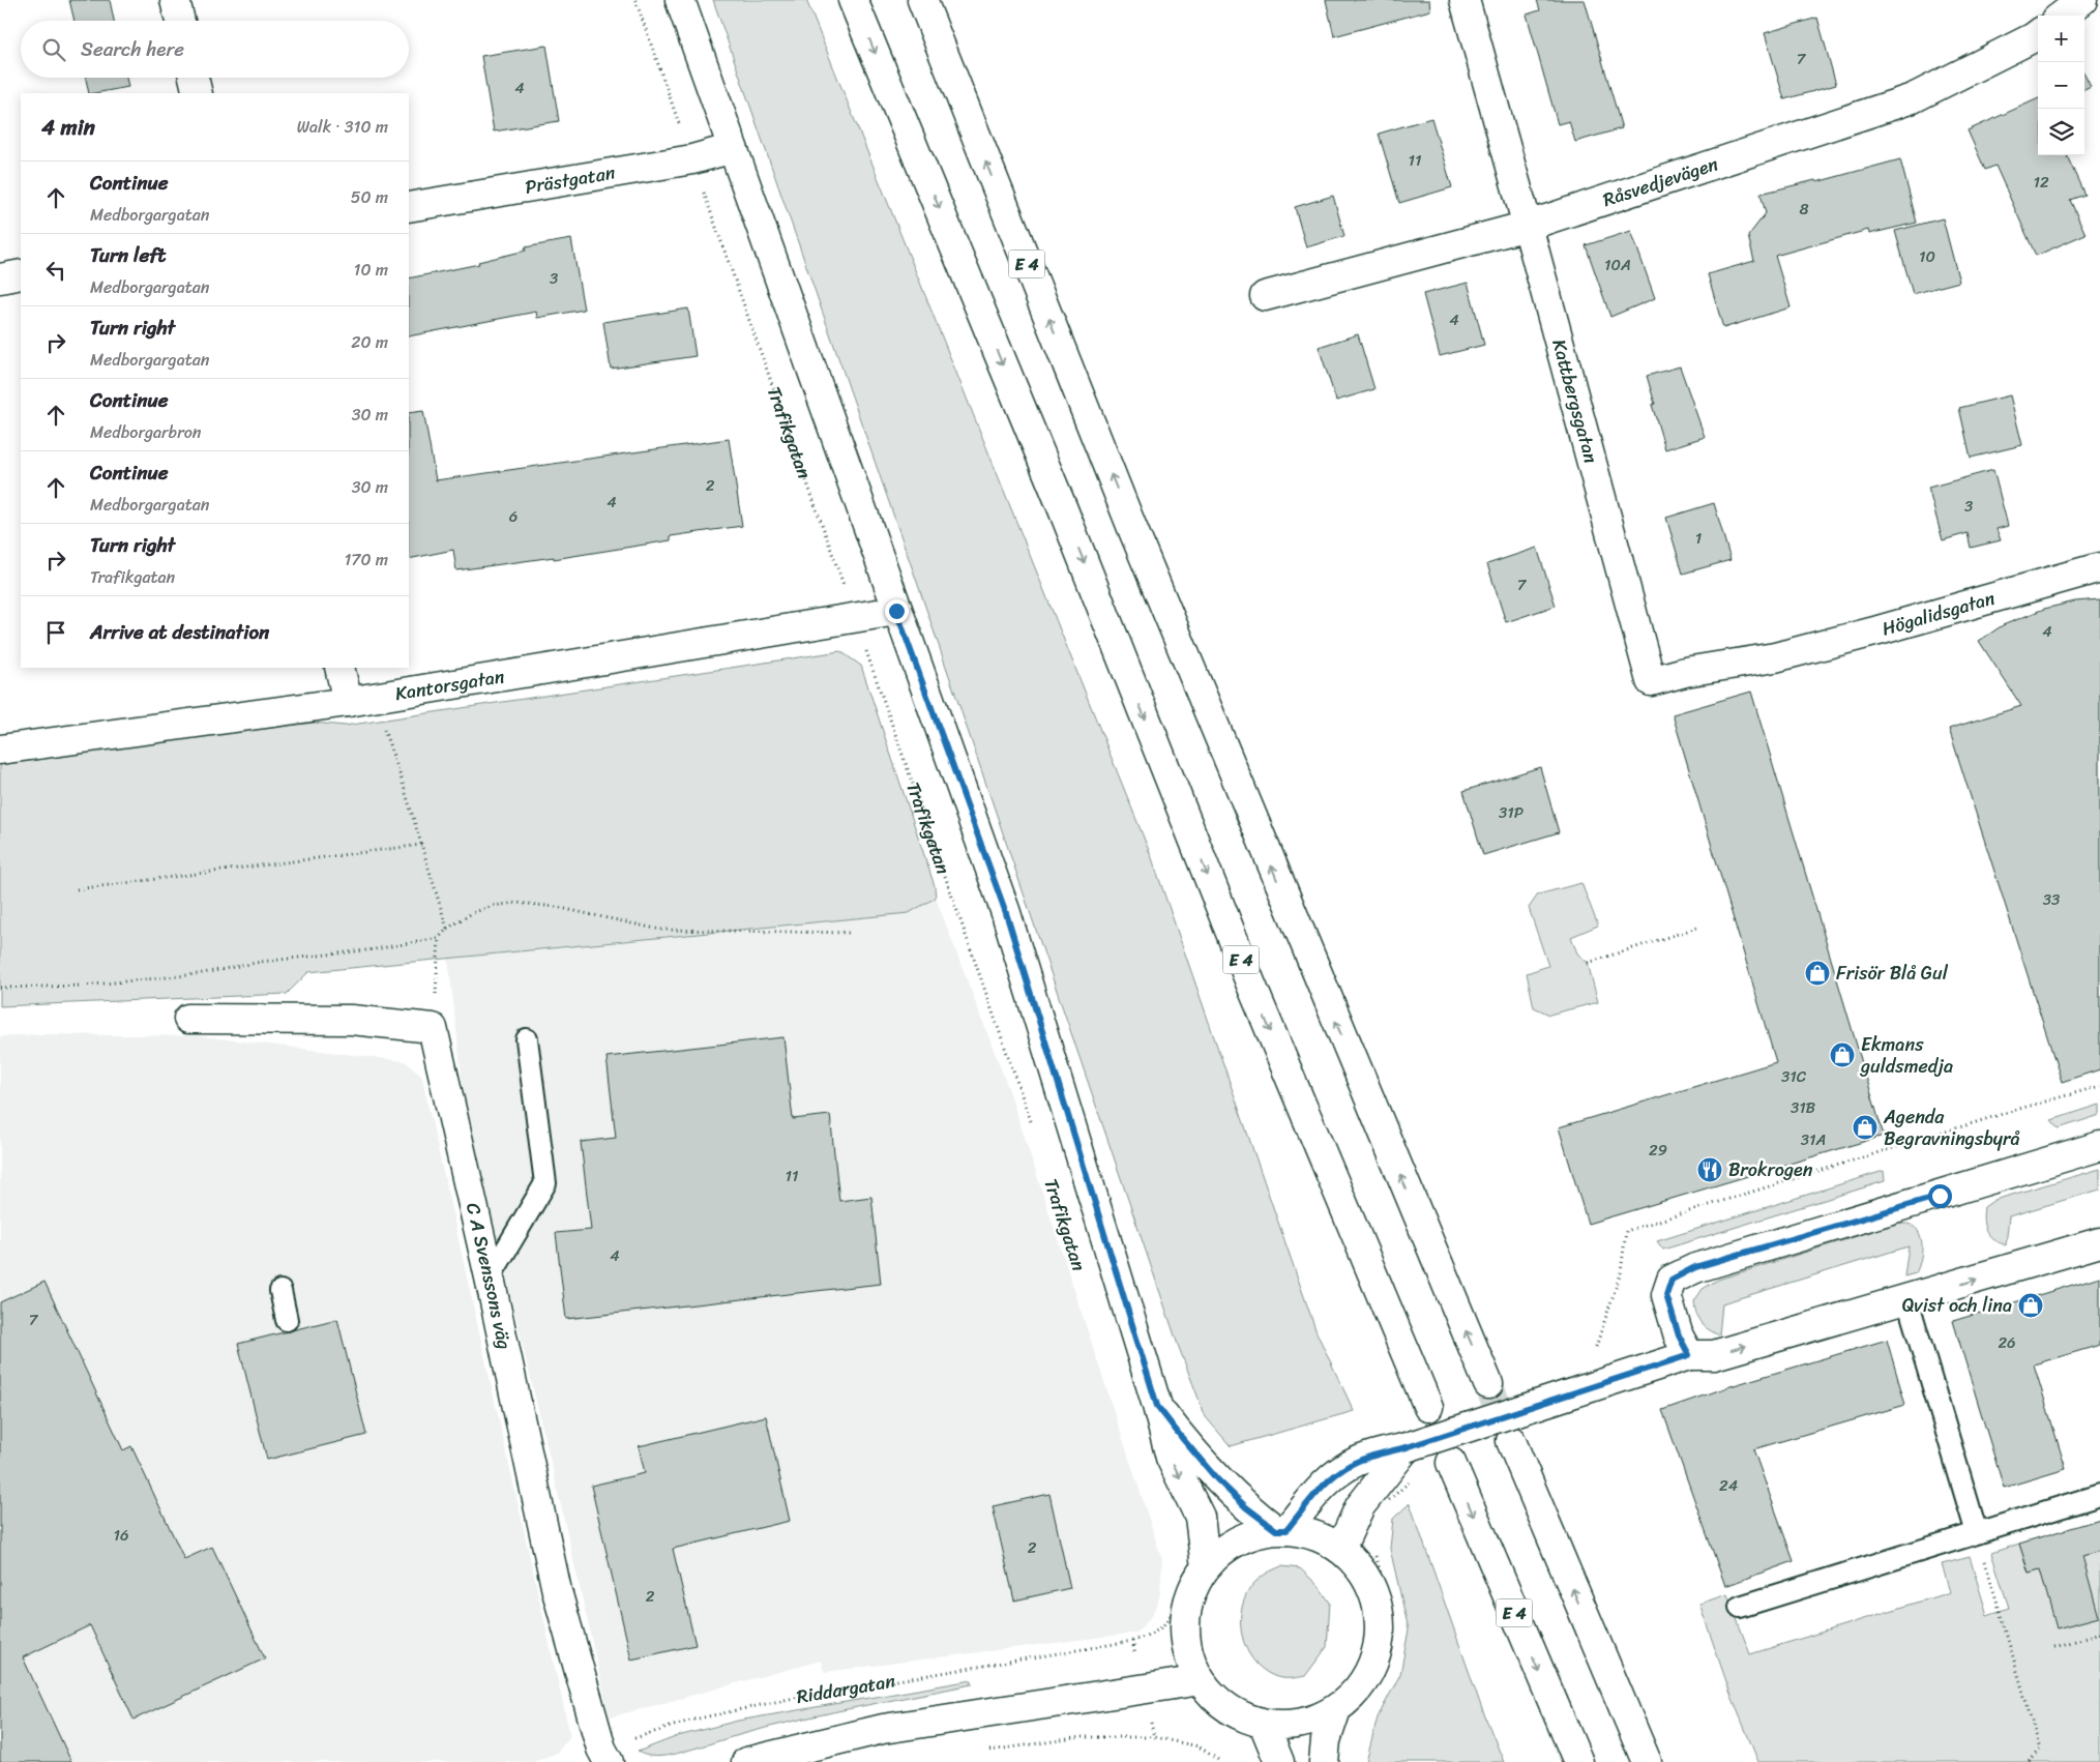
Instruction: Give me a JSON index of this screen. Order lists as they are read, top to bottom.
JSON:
{
  "streets": {
    "main road": [
      "Prästgatan",
      "Råsvedjevägen",
      "E 4",
      "Kattbergsgatan",
      "Trafikgatan",
      "Högalidsgatan",
      "Kantorsgatan",
      "C A Svenssons väg"
    ],
    "path": ["Riddargatan"]
  },
  "crossings": [
    ["Prästgatan", "Trafikgatan"],
    ["Råsvedjevägen", "Kattbergsgatan"],
    ["Kattbergsgatan", "Högalidsgatan"],
    ["Trafikgatan", "Kantorsgatan"],
    ["C A Svenssons väg", "Riddargatan"]
  ],
  "places": {
    "shop": [
      "Frisör Blå Gul",
      "Ekmans guldsmedja",
      "Agenda Begravningsbyrå",
      "Qvist och lina"
    ],
    "restaurant": ["Brokrogen"]
  },
  "house_numbers": [
    "7",
    "4",
    "11",
    "12",
    "8",
    "10",
    "10A",
    "3",
    "4",
    "2",
    "4",
    "3",
    "6",
    "1",
    "7",
    "4",
    "31P",
    "33",
    "31C",
    "31B",
    "31A",
    "29",
    "11",
    "4",
    "7",
    "26",
    "24",
    "16",
    "2",
    "2"
  ],
  "page": {
    "map_buttons": ["+", "−"],
    "search": "Search here",
    "heading": ["4 min", "Walk · 310 m"],
    "list": [
      ["Continue", "Medborgargatan", "50 m"],
      ["Turn left", "Medborgargatan", "10 m"],
      ["Turn right", "Medborgargatan", "20 m"],
      ["Continue", "Medborgarbron", "30 m"],
      ["Continue", "Medborgargatan", "30 m"],
      ["Turn right", "Trafikgatan", "170 m"],
      "Arrive at destination"
    ]
  }
}
